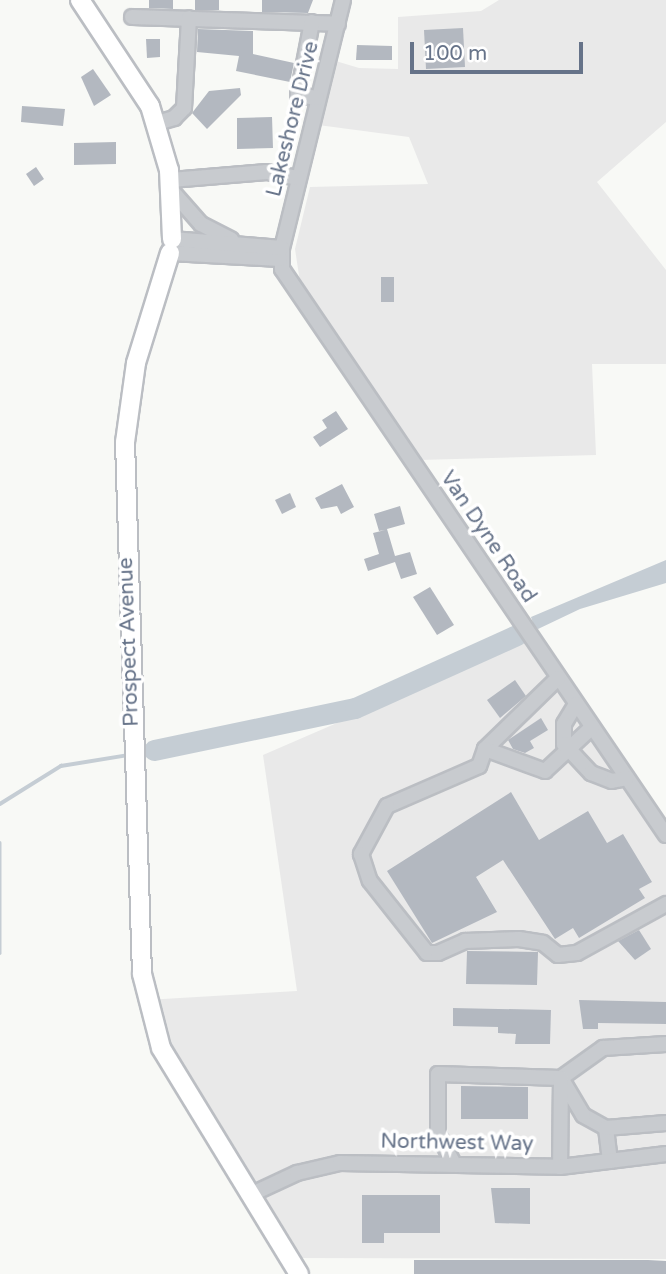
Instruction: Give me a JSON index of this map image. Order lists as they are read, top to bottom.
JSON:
{
  "streets": {
    "main road": ["Prospect Avenue"],
    "street": ["Lakeshore Drive", "Van Dyne Road", "Northwest Way"]
  },
  "crossings": [
    ["Lakeshore Drive", "Van Dyne Road"],
    ["Prospect Avenue", "Northwest Way"]
  ],
  "scale_bar": "100 m"
}
